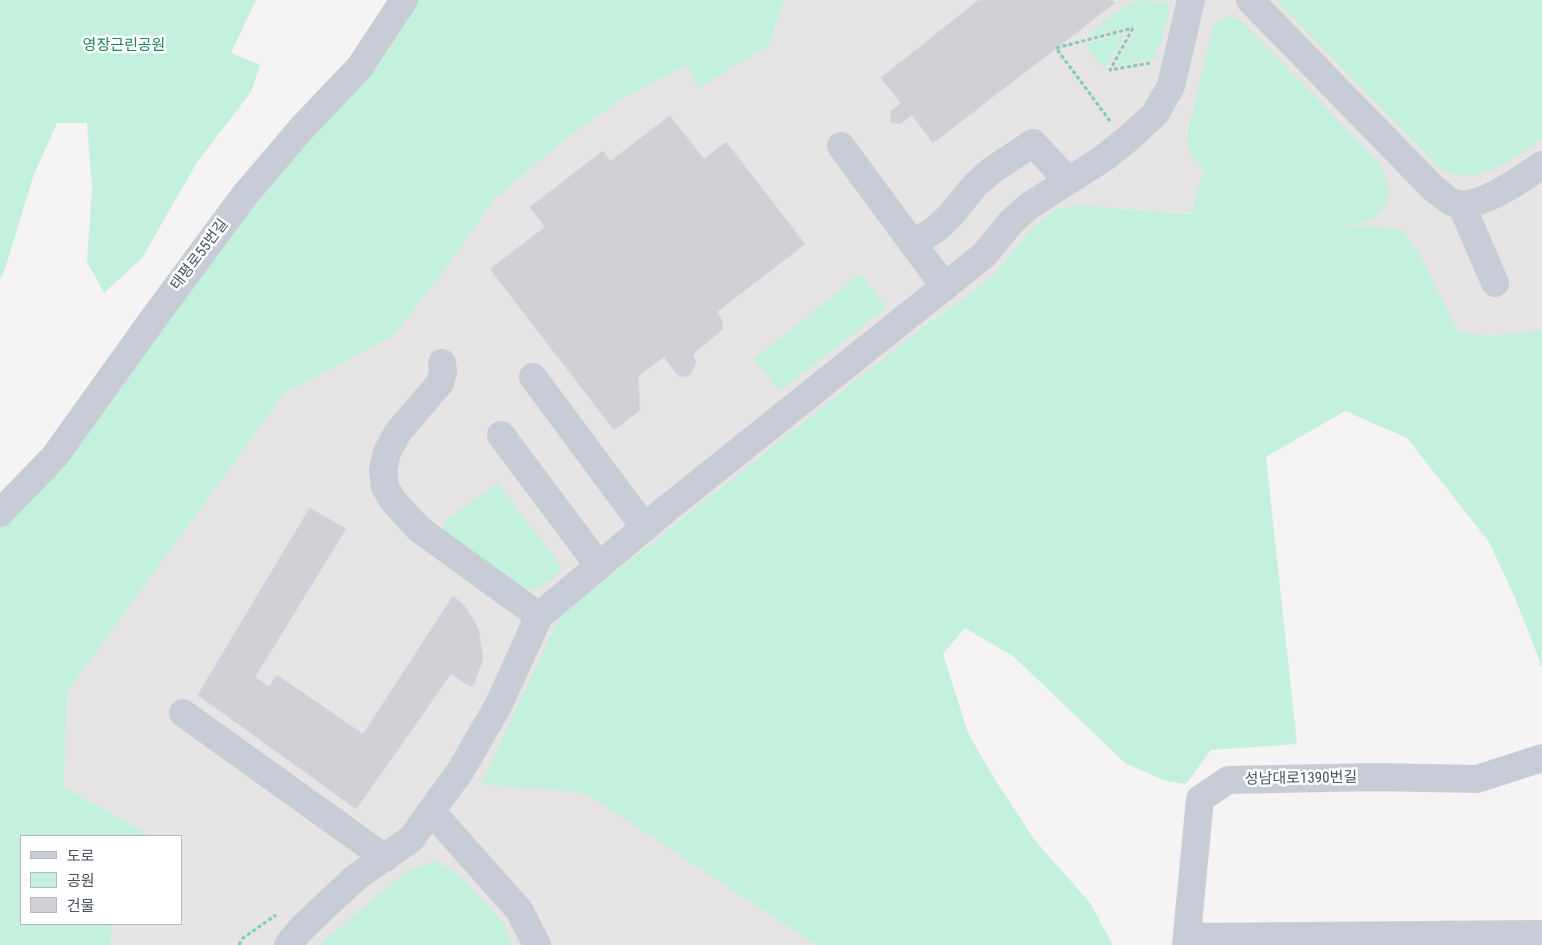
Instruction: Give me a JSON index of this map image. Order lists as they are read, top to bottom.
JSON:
{
  "streets": {
    "street": ["태평로55번길", "성남대로1390번길"]
  },
  "parks": ["영장근린공원"],
  "legend": ["도로", "공원", "건물"]
}
